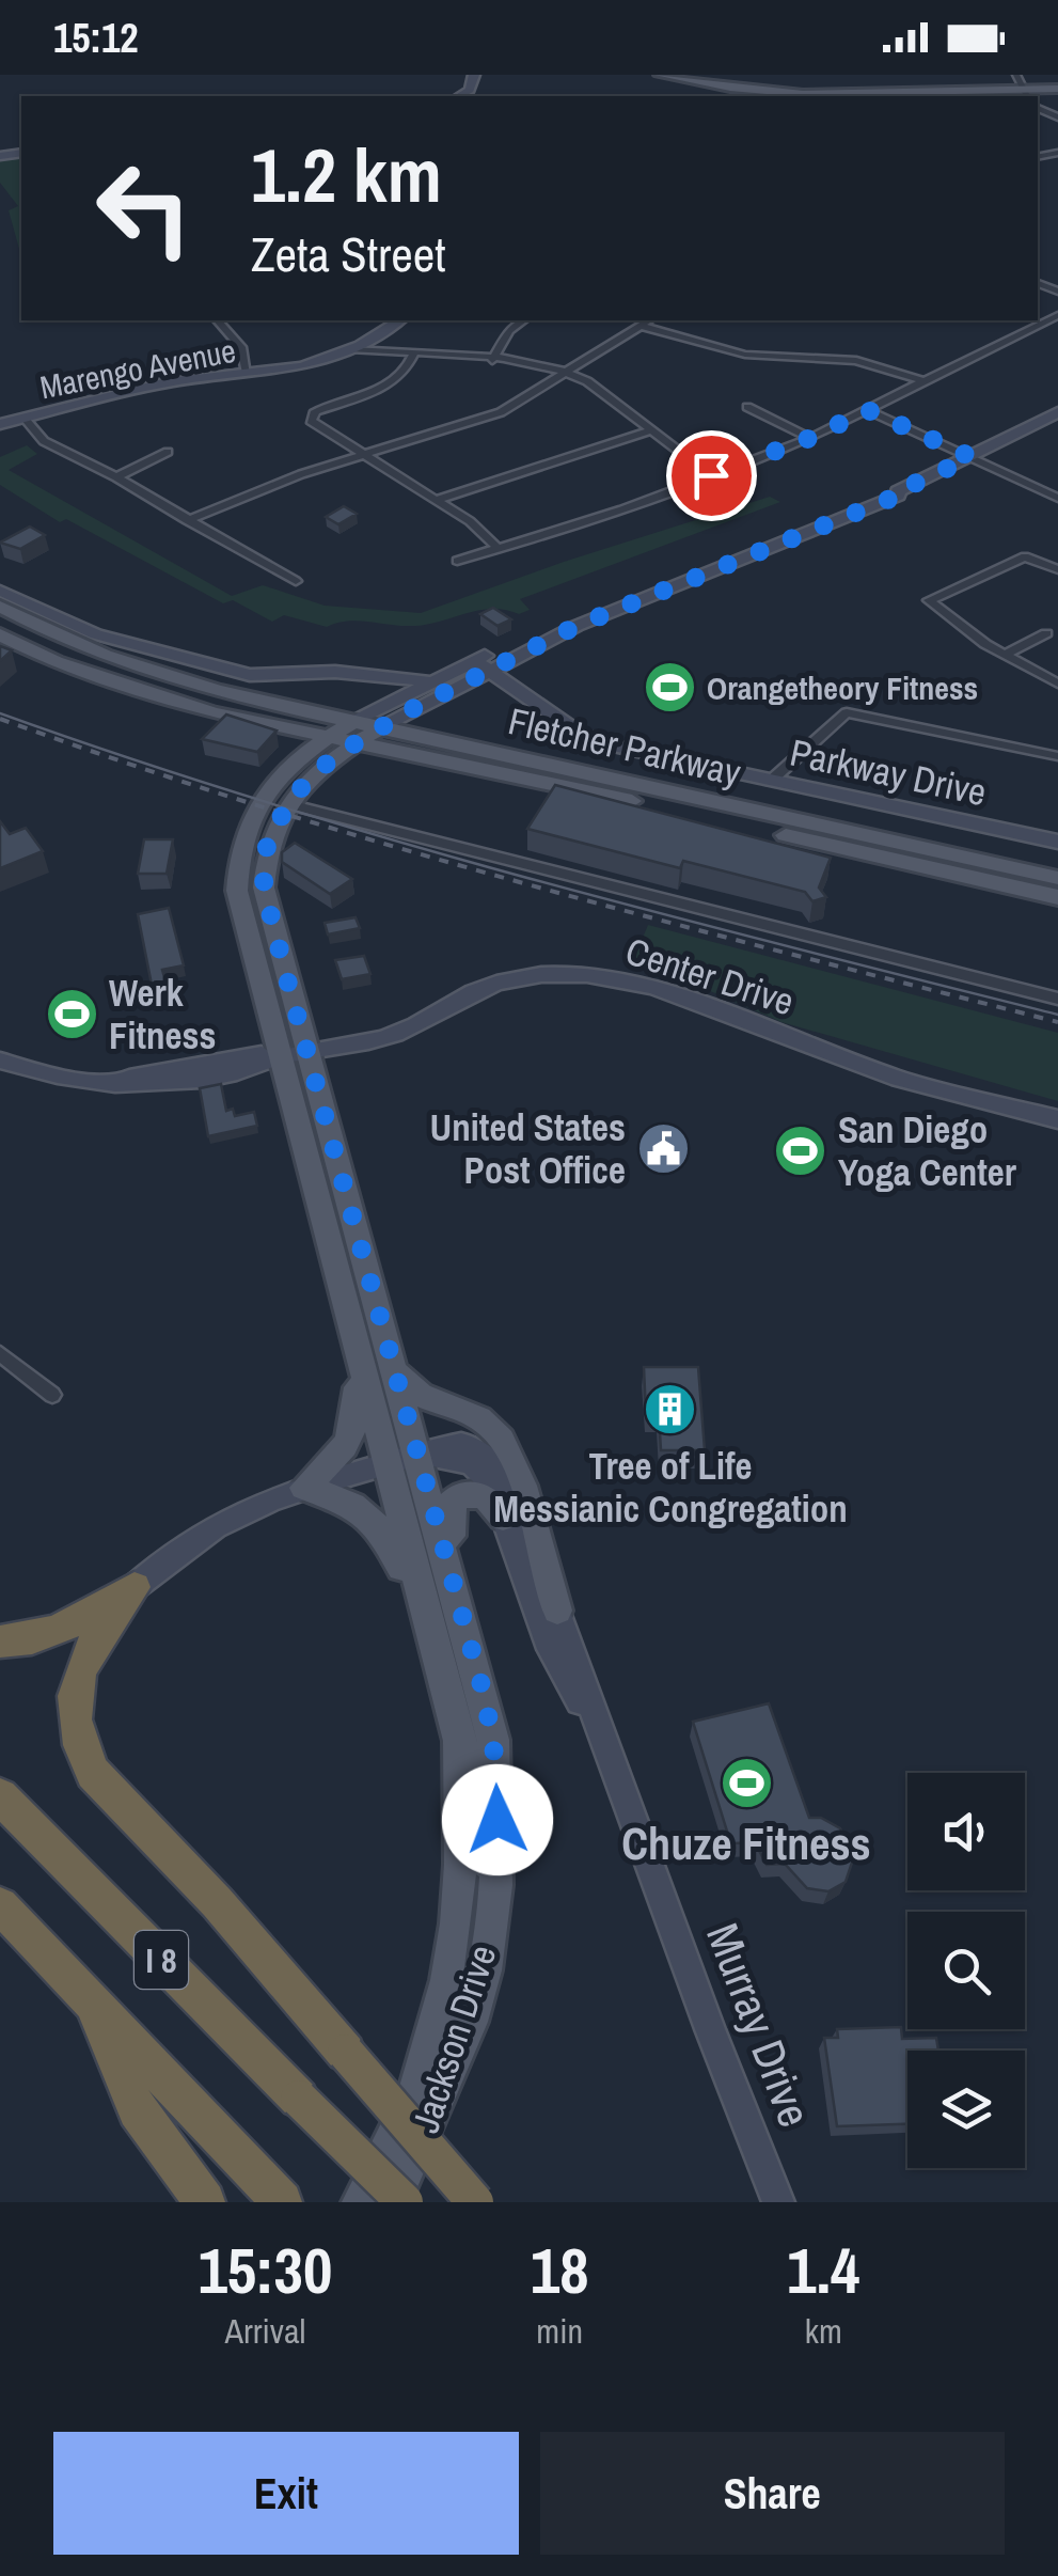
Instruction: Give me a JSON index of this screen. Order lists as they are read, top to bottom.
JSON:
{
  "streets": {
    "highway": ["I 8"],
    "main road": [
      "Marengo Avenue",
      "Fletcher Parkway",
      "Parkway Drive",
      "Center Drive",
      "Murray Drive",
      "Jackson Drive"
    ]
  },
  "crossings": [
    ["Fletcher Parkway", "Jackson Drive"],
    ["Parkway Drive", "Jackson Drive"],
    ["Center Drive", "Jackson Drive"],
    ["Murray Drive", "Jackson Drive"]
  ],
  "places": {
    "sports": [
      "Orangetheory Fitness",
      "Werk Fitness",
      "San Diego Yoga Center",
      "Chuze Fitness"
    ],
    "public building": ["United States Post Office"],
    "building": ["Tree of Life Messianic Congregation"]
  },
  "page": {
    "status": "15:12",
    "turn": ["1.2 km", "Zeta Street"],
    "eta": [
      "15:30",
      "Arrival",
      "18",
      "min",
      "1.4",
      "km"
    ],
    "buttons": ["Exit", "Share"]
  }
}
